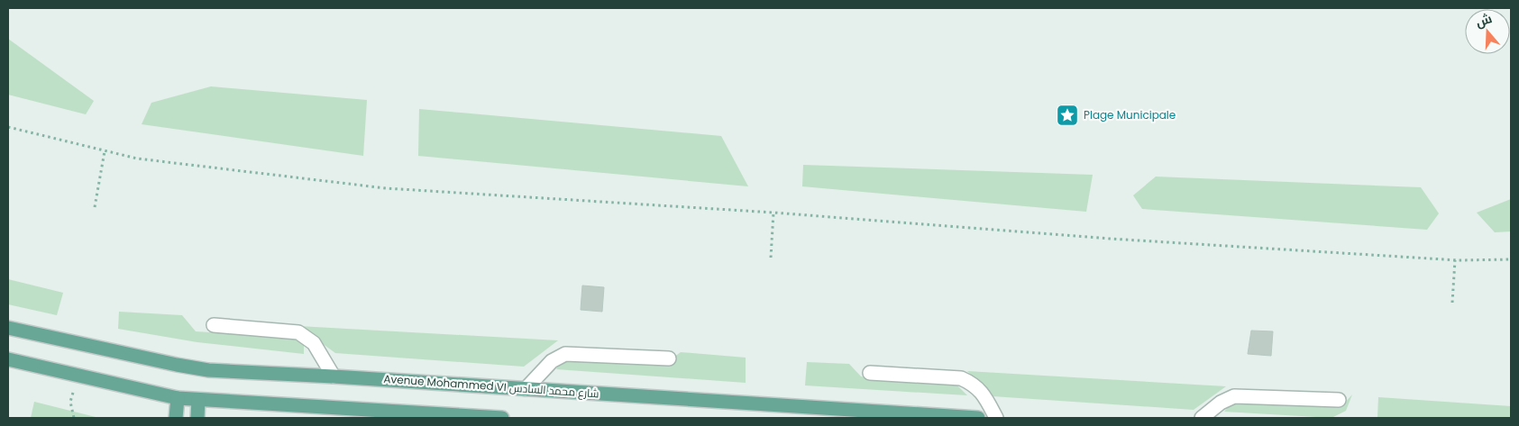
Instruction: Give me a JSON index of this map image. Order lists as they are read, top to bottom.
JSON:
{
  "streets": {
    "main road": ["Avenue Mohammed VI شارع محمد السادس"]
  },
  "places": {
    "place": ["Plage Municipale"]
  },
  "north": "top"
}
